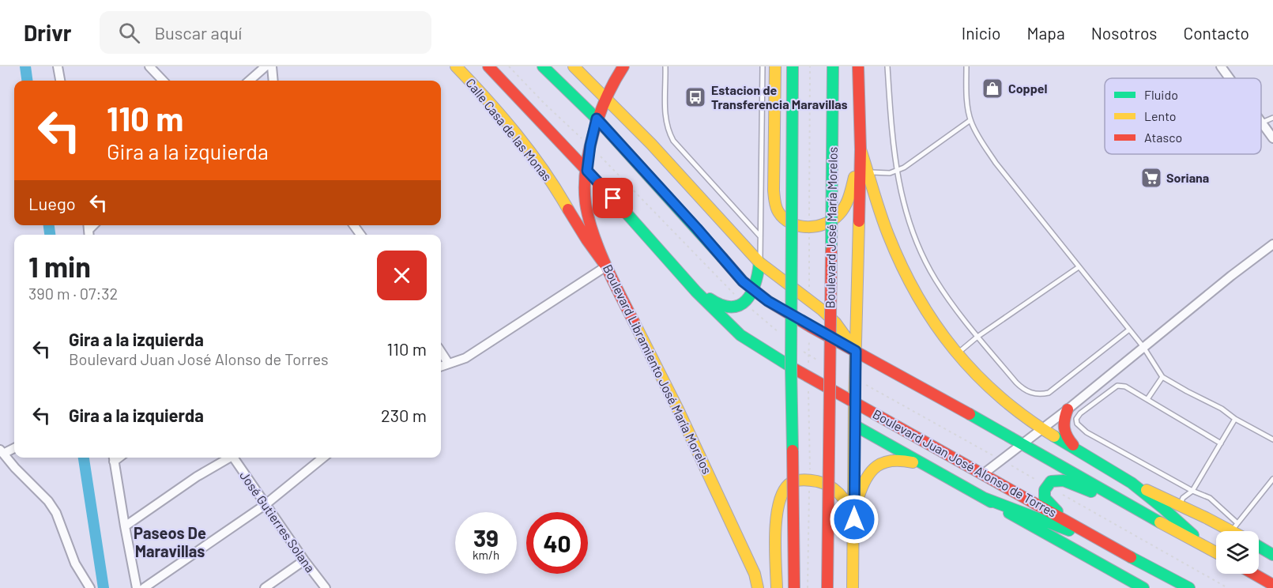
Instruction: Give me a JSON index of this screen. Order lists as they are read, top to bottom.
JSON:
{
  "streets": {
    "main road": [
      "Calle Casa de las Monas",
      "Boulevard José María Morelos",
      "Boulevard Libramiento José María Morelos",
      "Boulevard Juan José Alonso de Torres"
    ],
    "street": ["José Gutierres Solana"]
  },
  "crossings": [
    ["Calle Casa de las Monas", "Boulevard Libramiento José María Morelos"],
    ["Boulevard Libramiento José María Morelos", "Boulevard Juan José Alonso de Torres"]
  ],
  "districts": ["Paseos De Maravillas"],
  "places": {
    "shop": ["Coppel"],
    "bus stop": ["Estacion de Transferencia Maravillas"],
    "supermarket": ["Soriana"]
  },
  "legend": ["Fluido", "Lento", "Atasco"],
  "page": {
    "header": "Drivr",
    "search": "Buscar aquí",
    "nav": [
      "Inicio",
      "Mapa",
      "Nosotros",
      "Contacto"
    ],
    "turn": ["110 m", "Gira a la izquierda"],
    "then": "Luego",
    "heading": ["1 min", "390 m · 07:32"],
    "list": [
      {
        "name": "Gira a la izquierda",
        "note": "Boulevard Juan José Alonso de Torres",
        "value": "110 m"
      },
      {
        "name": "Gira a la izquierda",
        "value": "230 m"
      }
    ],
    "speed": "39 km/h",
    "limit": "40"
  }
}
